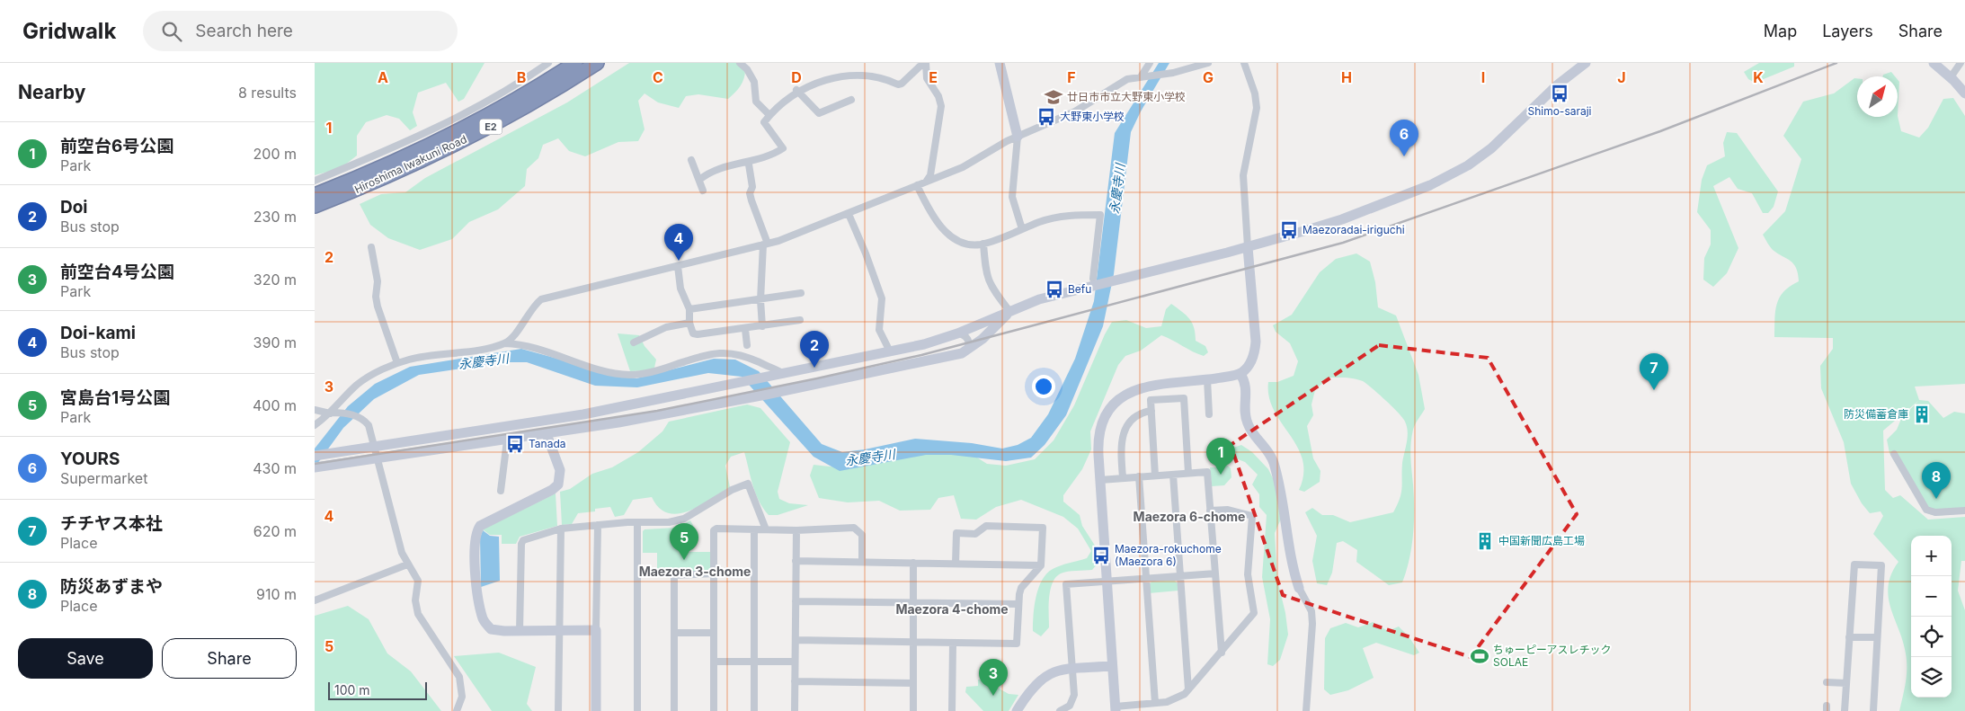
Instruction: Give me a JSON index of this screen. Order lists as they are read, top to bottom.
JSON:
{
  "streets": {
    "highway": ["E2", "Hiroshima Iwakuni Road"]
  },
  "districts": ["Maezora 6-chome", "Maezora 3-chome", "Maezora 4-chome"],
  "water": ["永慶寺川"],
  "places": {
    "bus stop": [
      "Shimo-saraji",
      "大野東小学校",
      "Maezoradai-iriguchi",
      "Befu",
      "Tanada",
      "Maezora-rokuchome (Maezora 6)"
    ],
    "school or university": ["廿日市市立大野東小学校"],
    "building": ["防災備蓄倉庫", "中国新聞広島工場"],
    "sports": ["ちゅーピーアスレチック SOLAE"]
  },
  "scale_bar": "100 m",
  "north": "top right",
  "page": {
    "header": "Gridwalk",
    "search": "Search here",
    "nav": ["Map", "Layers", "Share"],
    "heading": ["Nearby", "8 results"],
    "pins": [
      "6",
      "4",
      "2",
      "7",
      "1",
      "8",
      "5",
      "3"
    ],
    "list": [
      {
        "mark": "1",
        "name": "前空台6号公園",
        "note": "Park",
        "value": "200 m"
      },
      {
        "mark": "2",
        "name": "Doi",
        "note": "Bus stop",
        "value": "230 m"
      },
      {
        "mark": "3",
        "name": "前空台4号公園",
        "note": "Park",
        "value": "320 m"
      },
      {
        "mark": "4",
        "name": "Doi-kami",
        "note": "Bus stop",
        "value": "390 m"
      },
      {
        "mark": "5",
        "name": "宮島台1号公園",
        "note": "Park",
        "value": "400 m"
      },
      {
        "mark": "6",
        "name": "YOURS",
        "note": "Supermarket",
        "value": "430 m"
      },
      {
        "mark": "7",
        "name": "チチヤス本社",
        "note": "Place",
        "value": "620 m"
      },
      {
        "mark": "8",
        "name": "防災あずまや",
        "note": "Place",
        "value": "910 m"
      }
    ],
    "map_buttons": ["+", "−"],
    "buttons": ["Save", "Share"],
    "scale": "100 m"
  },
  "grid": {
    "columns": [
      "A",
      "B",
      "C",
      "D",
      "E",
      "F",
      "G",
      "H",
      "I",
      "J",
      "K"
    ],
    "rows": [
      "1",
      "2",
      "3",
      "4",
      "5"
    ]
  }
}
